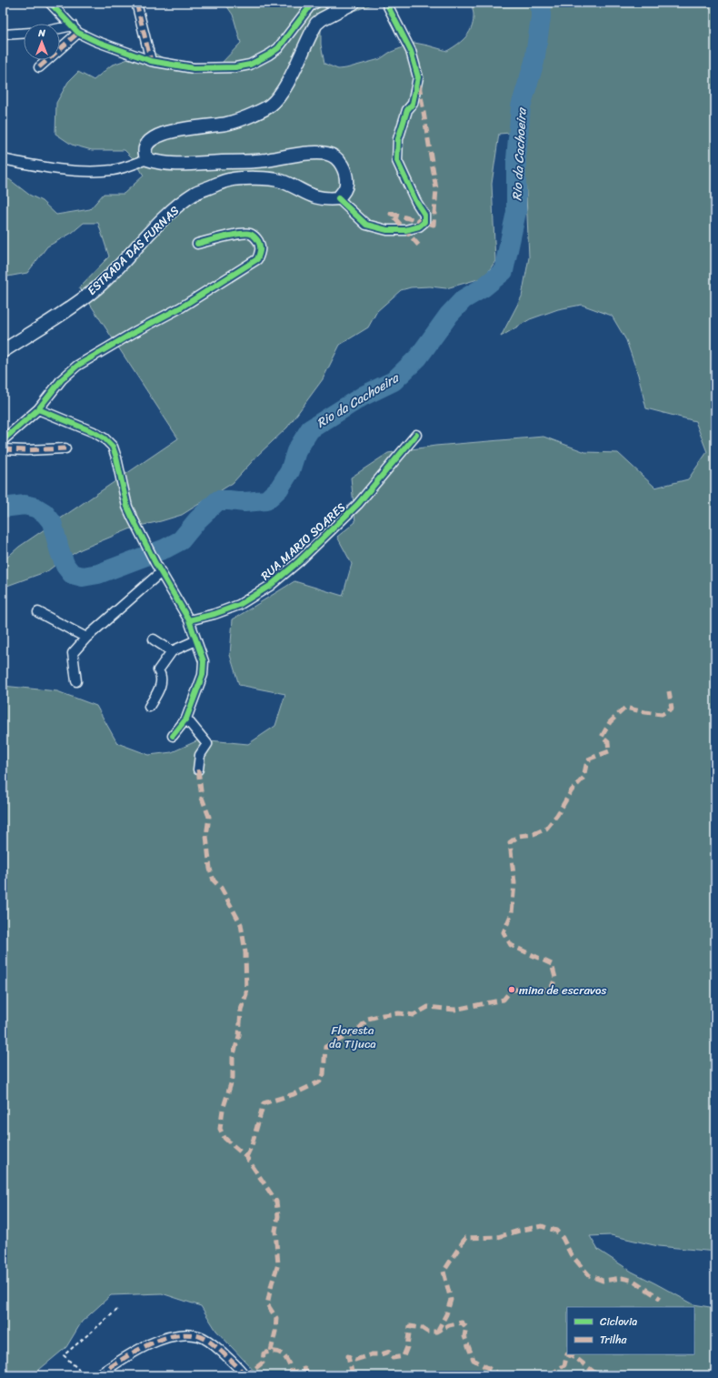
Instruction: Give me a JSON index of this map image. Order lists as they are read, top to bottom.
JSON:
{
  "streets": {
    "main road": ["ESTRADA DAS FURNAS"],
    "street": ["RUA MARIO SOARES"]
  },
  "water": ["Rio da Cachoeira"],
  "parks": ["Floresta da Tijuca"],
  "places": ["mina de escravos"],
  "legend": ["Ciclovia", "Trilha"],
  "north": "top"
}
